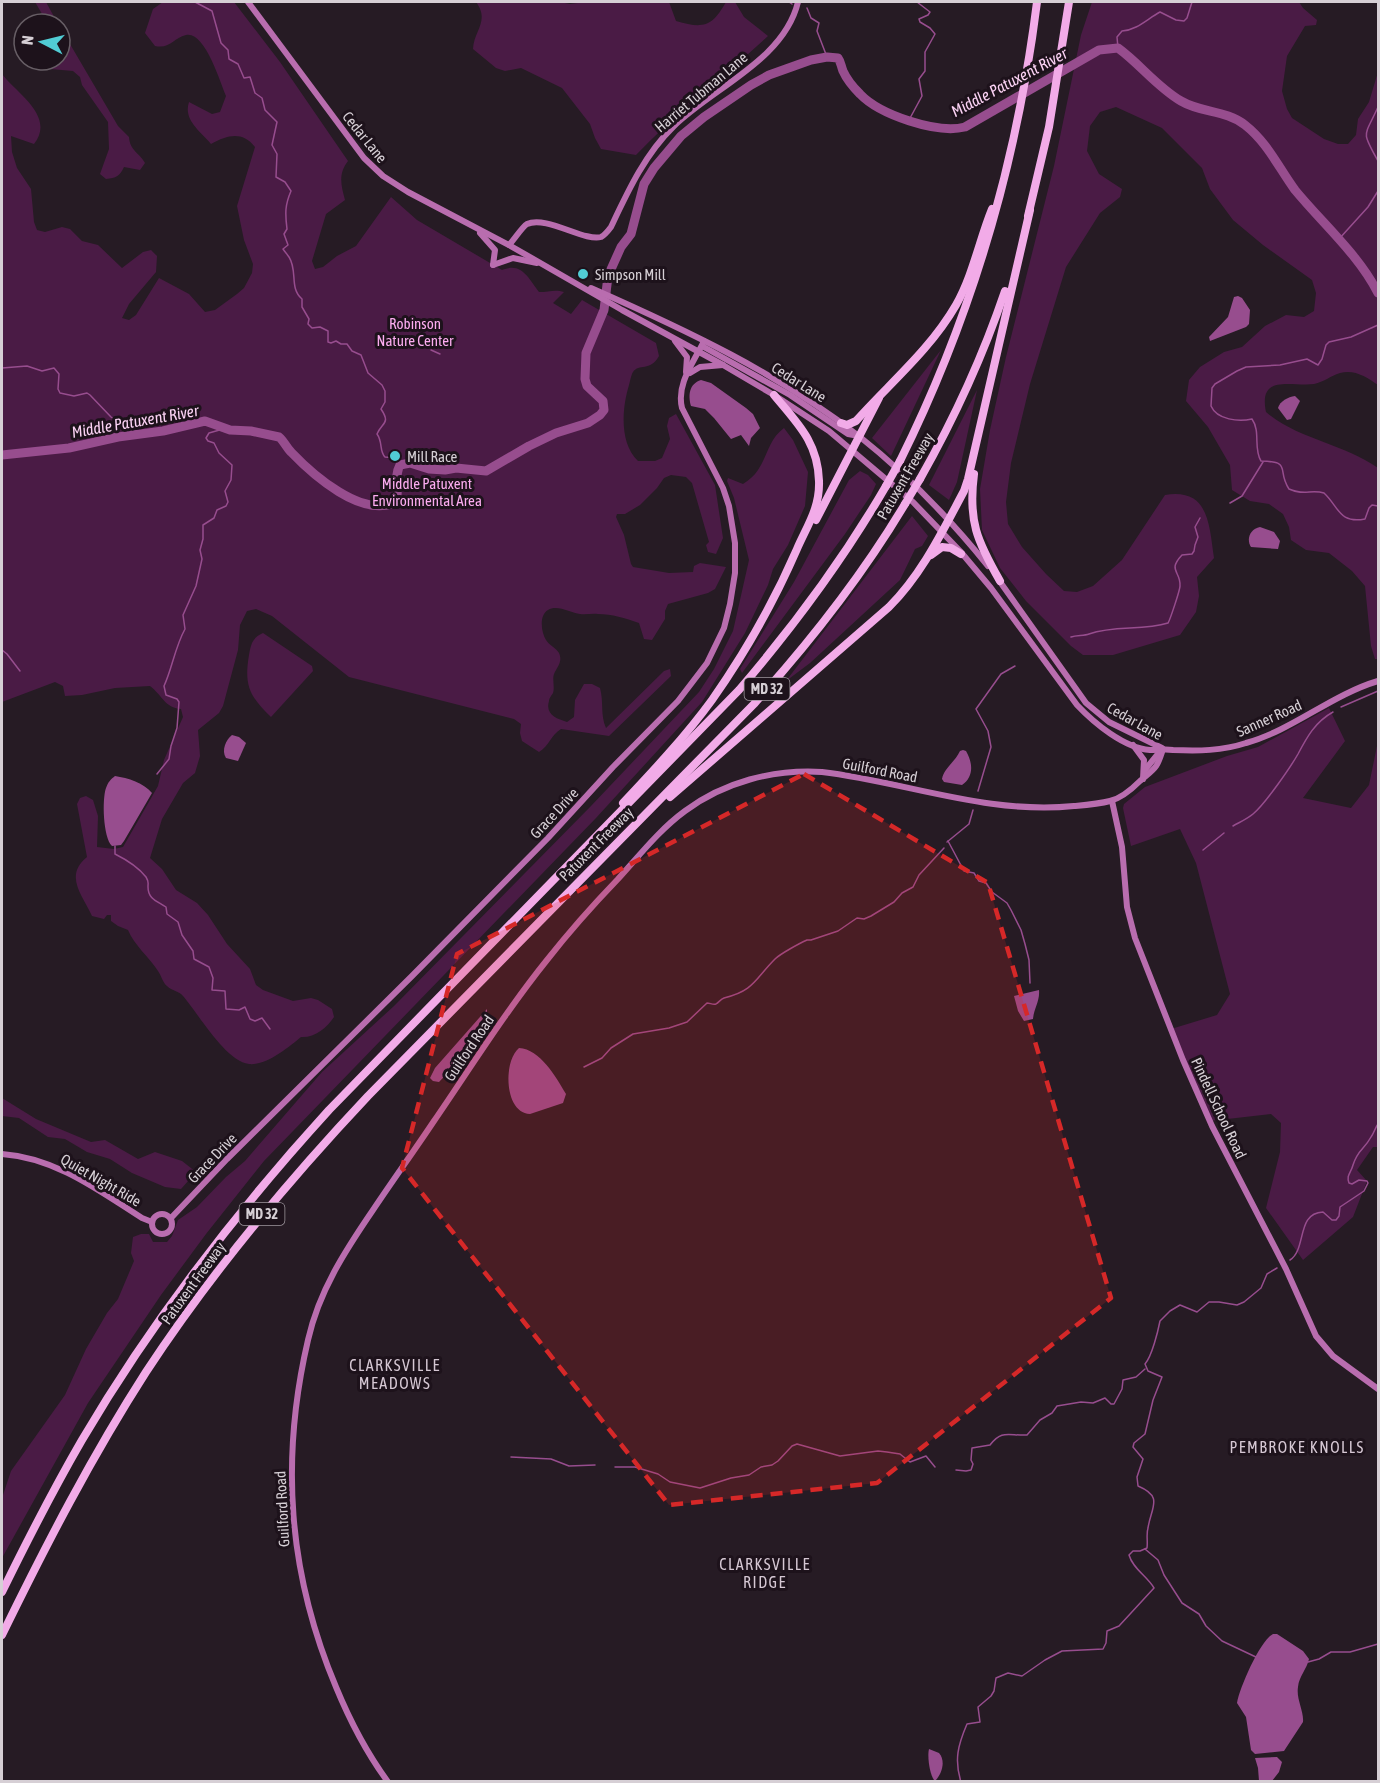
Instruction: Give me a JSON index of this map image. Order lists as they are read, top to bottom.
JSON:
{
  "streets": {
    "highway": ["Patuxent Freeway", "MD 32"],
    "main road": [
      "Harriet Tubman Lane",
      "Cedar Lane",
      "Sanner Road",
      "Guilford Road",
      "Grace Drive",
      "Pindell School Road",
      "Quiet Night Ride"
    ]
  },
  "crossings": [
    ["Harriet Tubman Lane", "Cedar Lane"],
    ["Cedar Lane", "Sanner Road"],
    ["Cedar Lane", "Guilford Road"],
    ["Cedar Lane", "Grace Drive"],
    ["Sanner Road", "Guilford Road"],
    ["Guilford Road", "Pindell School Road"],
    ["Grace Drive", "Quiet Night Ride"]
  ],
  "districts": ["CLARKSVILLE MEADOWS", "PEMBROKE KNOLLS", "CLARKSVILLE RIDGE"],
  "water": ["Middle Patuxent River"],
  "parks": ["Robinson Nature Center", "Middle Patuxent Environmental Area"],
  "places": ["Simpson Mill", "Mill Race"],
  "north": "left"
}
